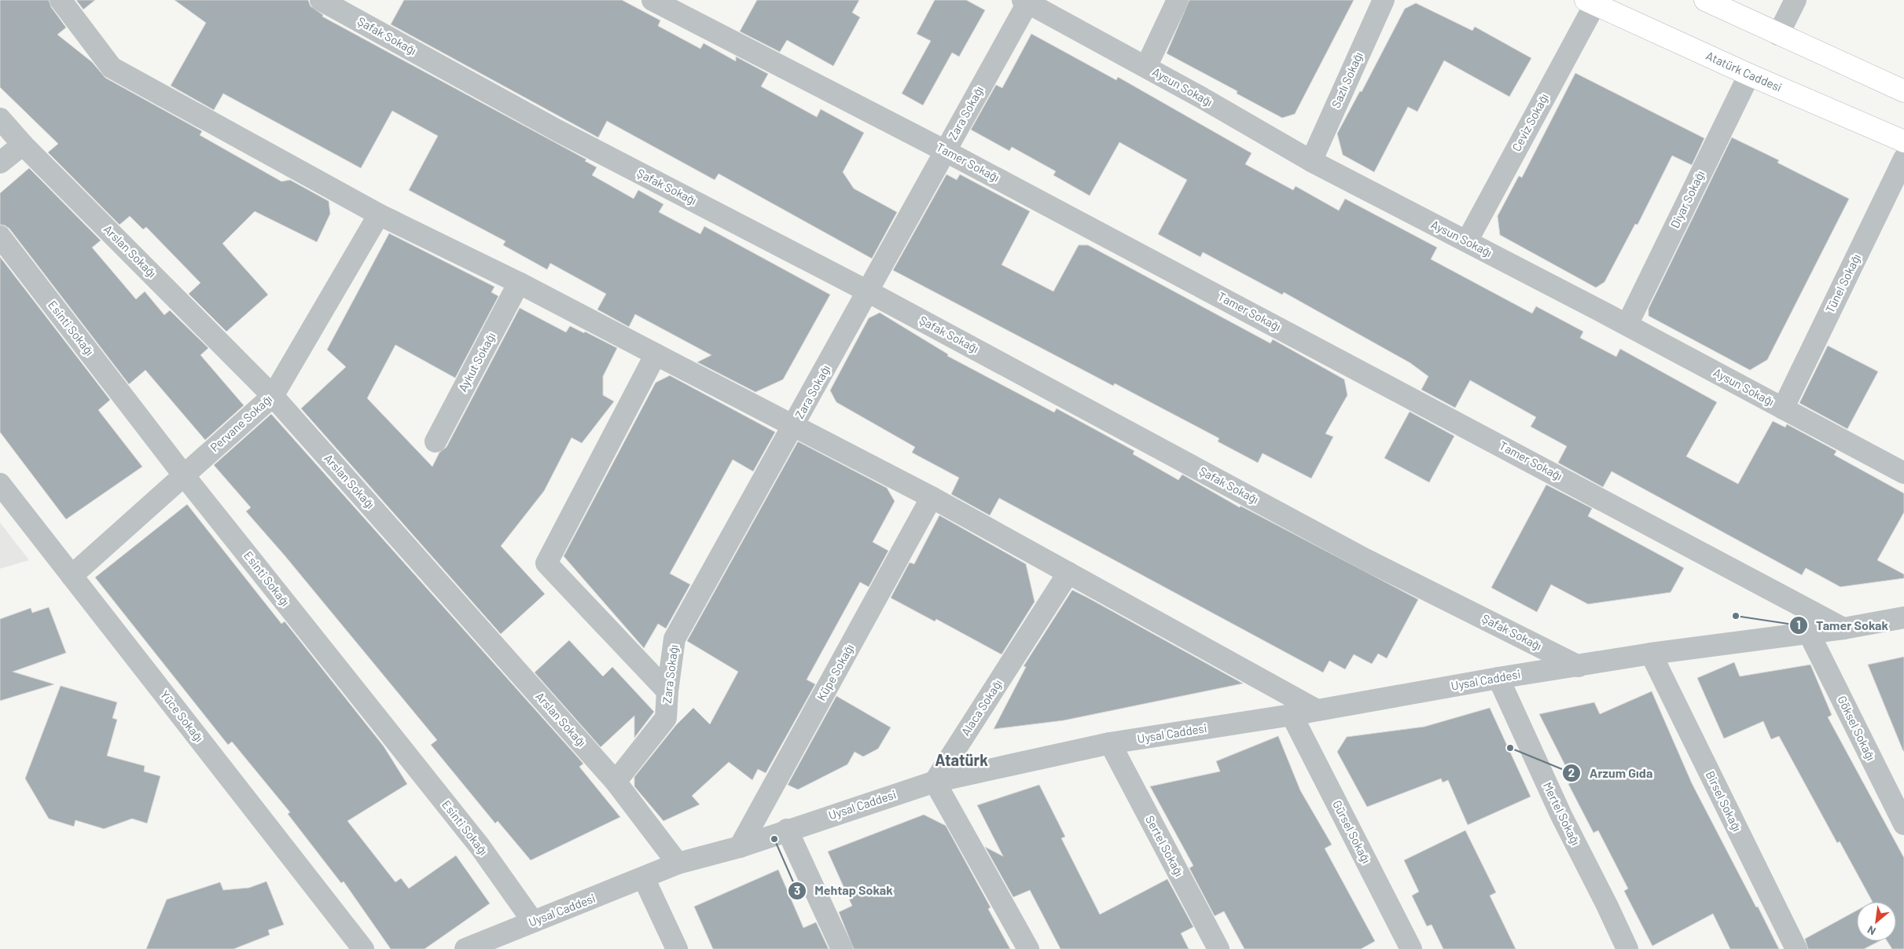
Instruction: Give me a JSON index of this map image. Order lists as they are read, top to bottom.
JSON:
{
  "streets": {
    "main road": ["Atatürk Caddesi"],
    "street": [
      "Şafak Sokağı",
      "Sazlı Sokağı",
      "Aysun Sokağı",
      "Zara Sokağı",
      "Ceviz Sokağı",
      "Tamer Sokağı",
      "Diyar Sokağı",
      "Arslan Sokağı",
      "Tünel Sokağı",
      "Esinti Sokağı",
      "Aykut Sokağı",
      "Pervane Sokağı",
      "Küpe Sokağı",
      "Uysal Caddesi",
      "Alaca Sokağı",
      "Yüce Sokağı",
      "Göksel Sokağı",
      "Birsel Sokağı",
      "Mertel Sokağı",
      "Gürsel Sokağı",
      "Sertel Sokağı"
    ]
  },
  "crossings": [
    ["Şafak Sokağı", "Zara Sokağı"],
    ["Şafak Sokağı", "Uysal Caddesi"],
    ["Atatürk Caddesi", "Ceviz Sokağı"],
    ["Atatürk Caddesi", "Diyar Sokağı"],
    ["Sazlı Sokağı", "Aysun Sokağı"],
    ["Aysun Sokağı", "Zara Sokağı"],
    ["Aysun Sokağı", "Ceviz Sokağı"],
    ["Aysun Sokağı", "Diyar Sokağı"],
    ["Aysun Sokağı", "Tünel Sokağı"],
    ["Zara Sokağı", "Tamer Sokağı"],
    ["Zara Sokağı", "Arslan Sokağı"],
    ["Tamer Sokağı", "Uysal Caddesi"],
    ["Arslan Sokağı", "Pervane Sokağı"],
    ["Arslan Sokağı", "Uysal Caddesi"],
    ["Esinti Sokağı", "Pervane Sokağı"],
    ["Esinti Sokağı", "Uysal Caddesi"],
    ["Pervane Sokağı", "Yüce Sokağı"],
    ["Küpe Sokağı", "Uysal Caddesi"],
    ["Uysal Caddesi", "Alaca Sokağı"],
    ["Uysal Caddesi", "Göksel Sokağı"],
    ["Uysal Caddesi", "Birsel Sokağı"],
    ["Uysal Caddesi", "Mertel Sokağı"],
    ["Uysal Caddesi", "Gürsel Sokağı"],
    ["Uysal Caddesi", "Sertel Sokağı"]
  ],
  "districts": ["Atatürk"],
  "places": ["Tamer Sokak", "Arzum Gıda", "Mehtap Sokak"],
  "north": "bottom left"
}
